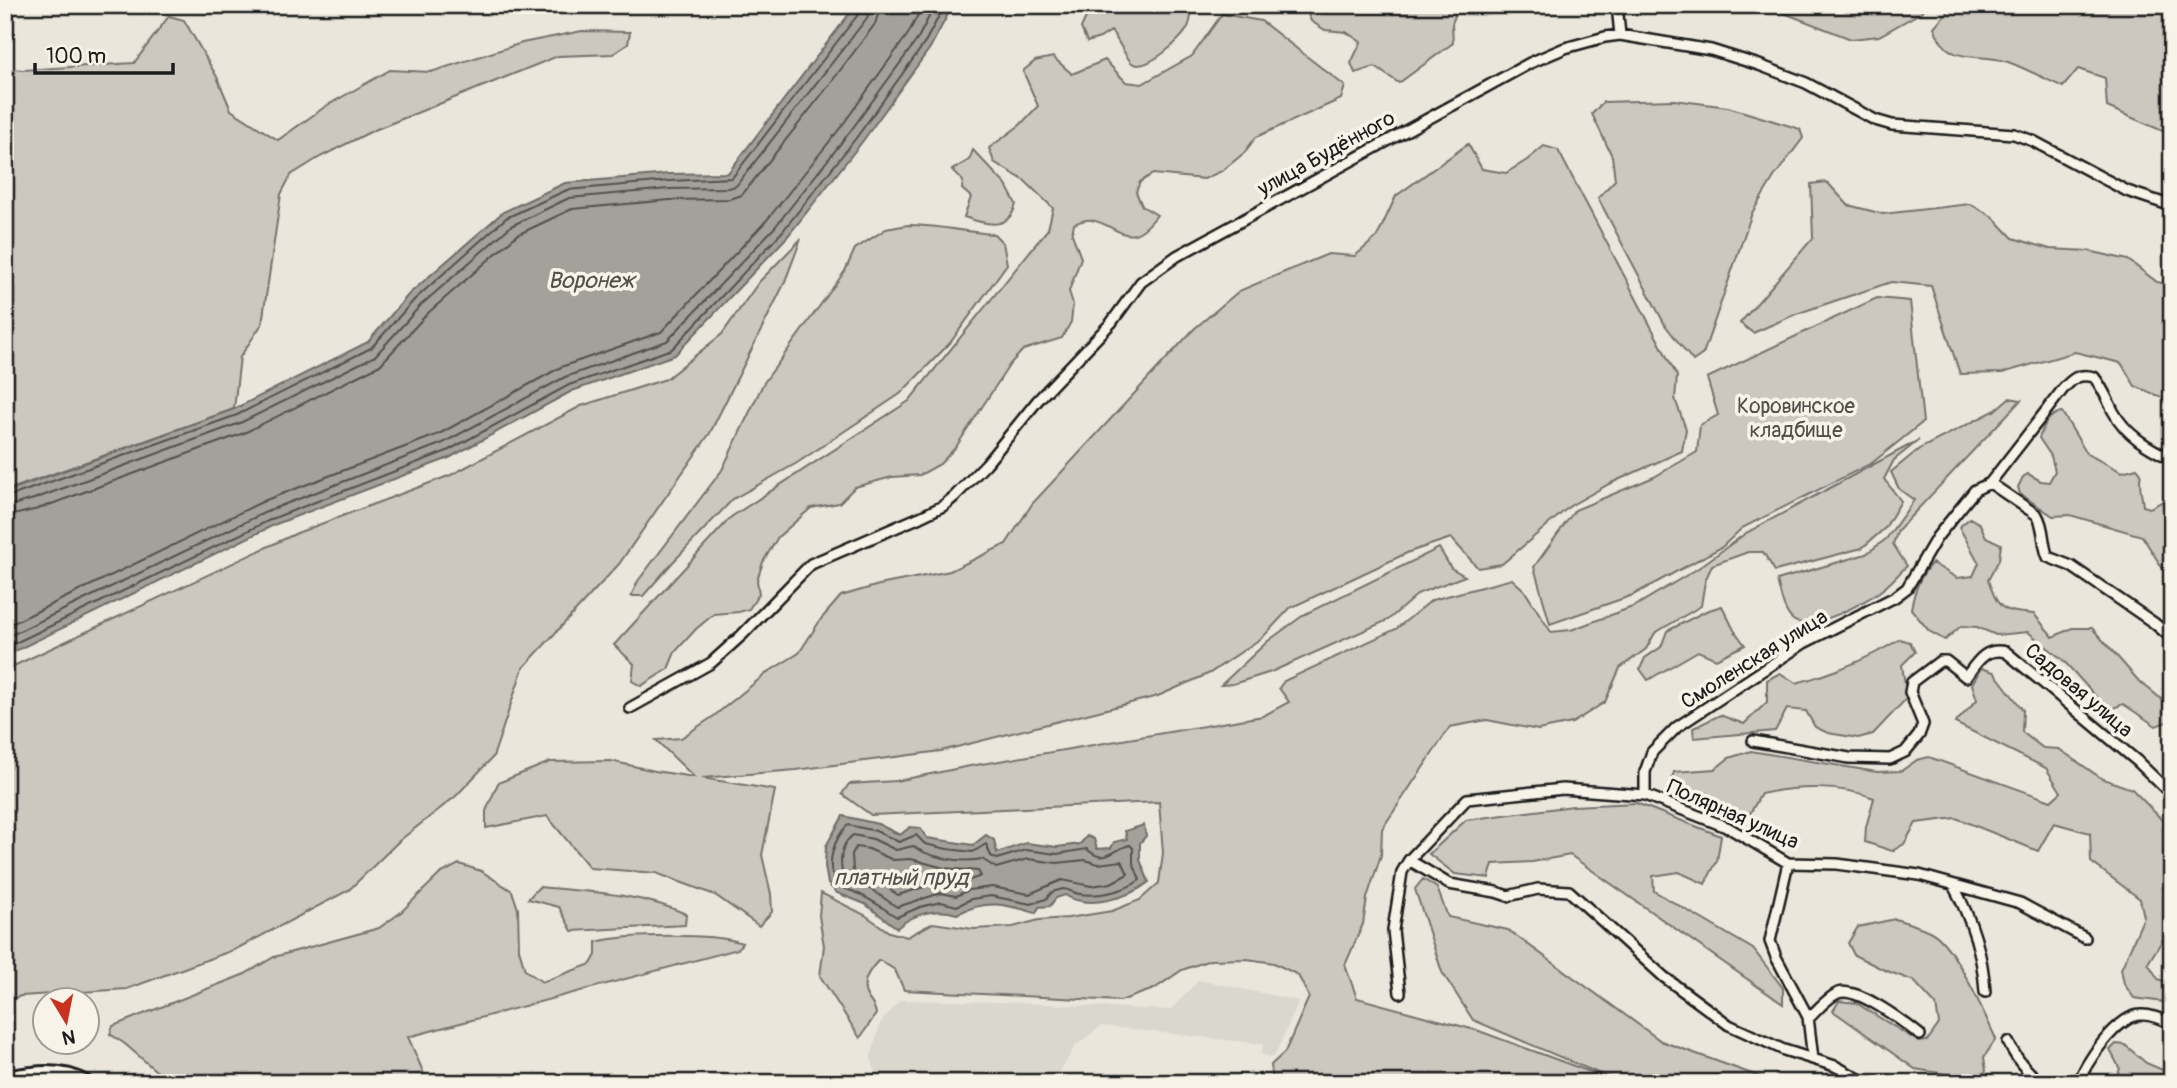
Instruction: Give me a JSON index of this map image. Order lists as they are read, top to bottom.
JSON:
{
  "streets": {
    "street": [
      "улица Будённого",
      "Смоленская улица",
      "Садовая улица",
      "Полярная улица"
    ]
  },
  "crossings": [
    ["Смоленская улица", "Полярная улица"]
  ],
  "water": ["Воронеж", "платный пруд"],
  "parks": ["Коровинское кладбище"],
  "scale_bar": "100 m",
  "north": "bottom"
}
